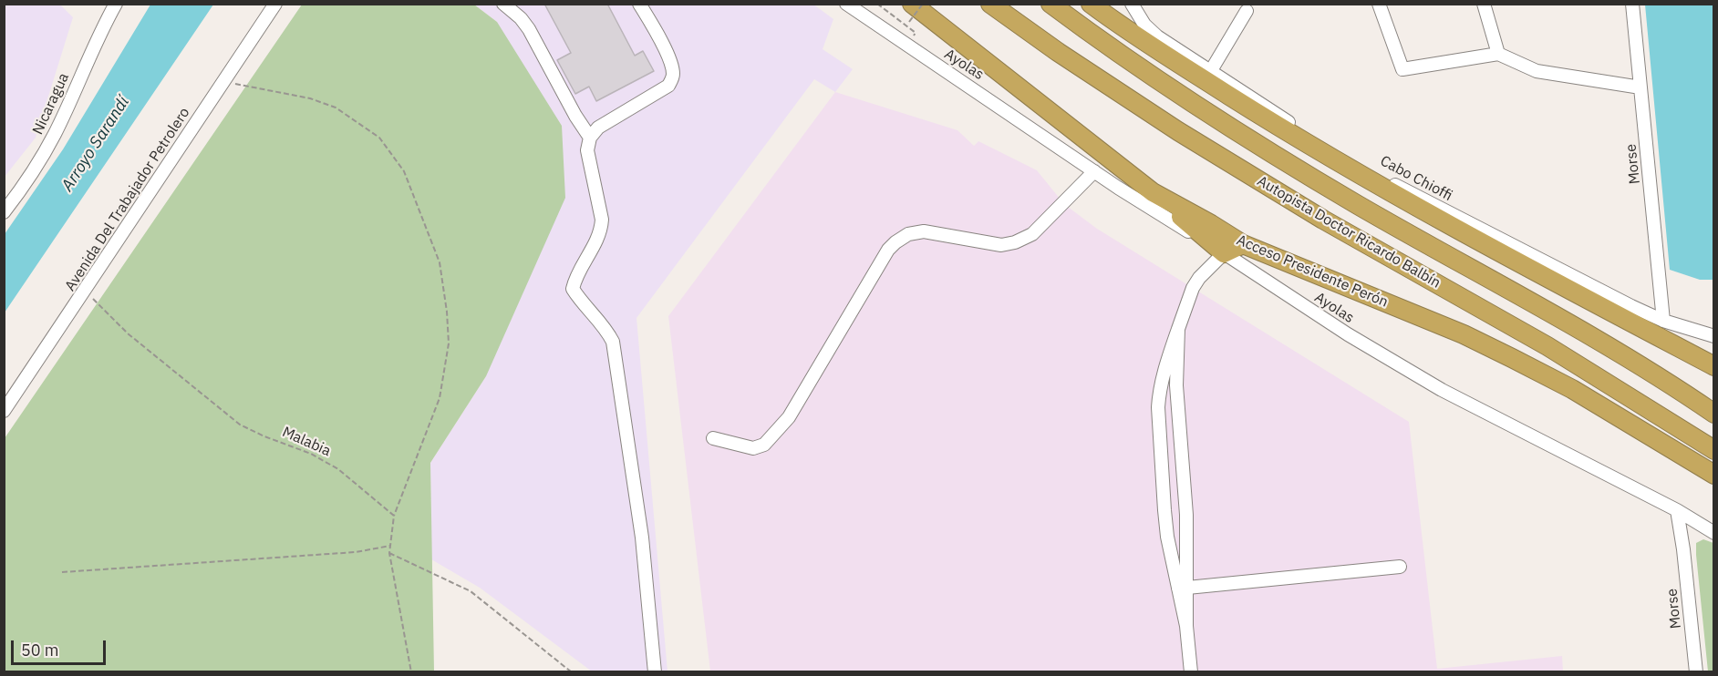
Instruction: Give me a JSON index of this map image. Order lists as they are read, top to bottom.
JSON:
{
  "streets": {
    "highway": ["Autopista Doctor Ricardo Balbín", "Acceso Presidente Perón"],
    "street": [
      "Ayolas",
      "Nicaragua",
      "Morse",
      "Cabo Chioffi",
      "Avenida Del Trabajador Petrolero"
    ],
    "path": ["Malabia"]
  },
  "crossings": [
    ["Ayolas", "Morse"],
    ["Morse", "Cabo Chioffi"],
    ["Avenida Del Trabajador Petrolero", "Malabia"]
  ],
  "water": ["Arroyo Sarandí"],
  "scale_bar": "50 m"
}
